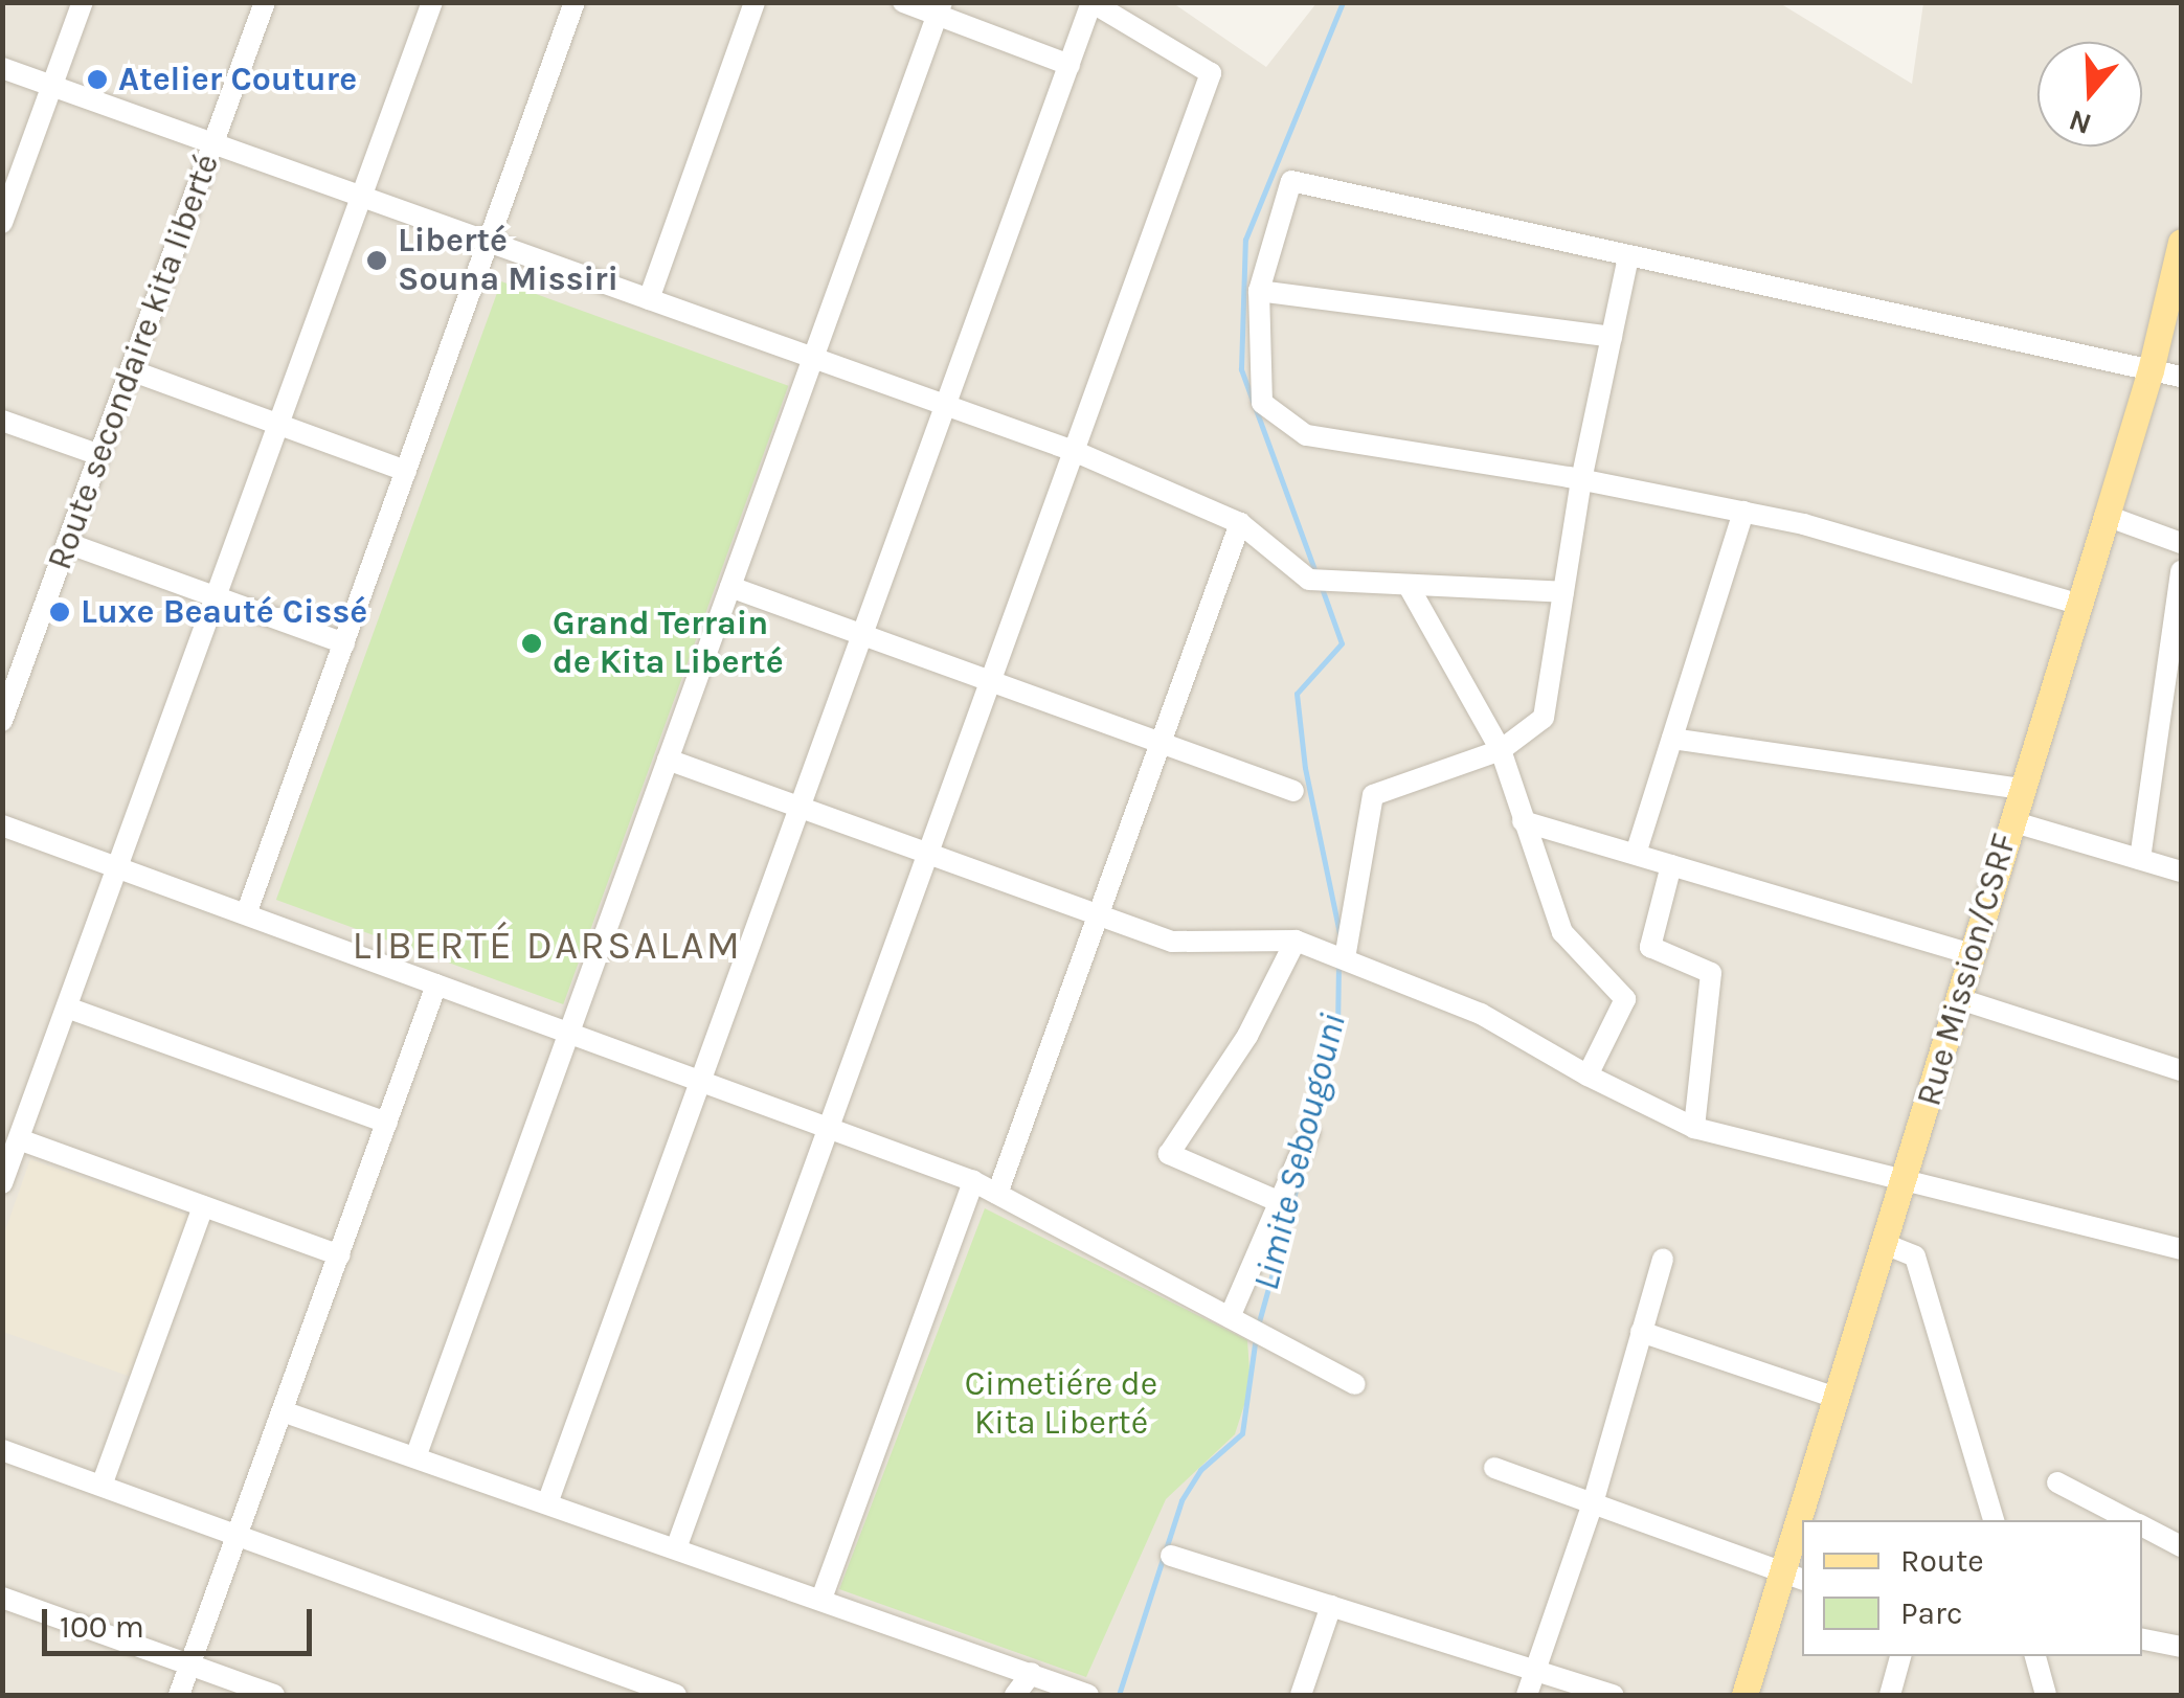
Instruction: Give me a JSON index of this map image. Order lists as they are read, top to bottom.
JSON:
{
  "streets": {
    "main road": ["Rue Mission/CSRF"],
    "street": ["Route secondaire kita liberté"]
  },
  "districts": ["LIBERTÉ DARSALAM"],
  "water": ["Limite Sebougouni"],
  "parks": ["Cimetiére de Kita Liberté"],
  "places": [
    "Atelier Couture",
    "Liberté Souna Missiri",
    "Luxe Beauté Cissé",
    "Grand Terrain de Kita Liberté"
  ],
  "legend": ["Route", "Parc"],
  "scale_bar": "100 m",
  "north": "bottom"
}
